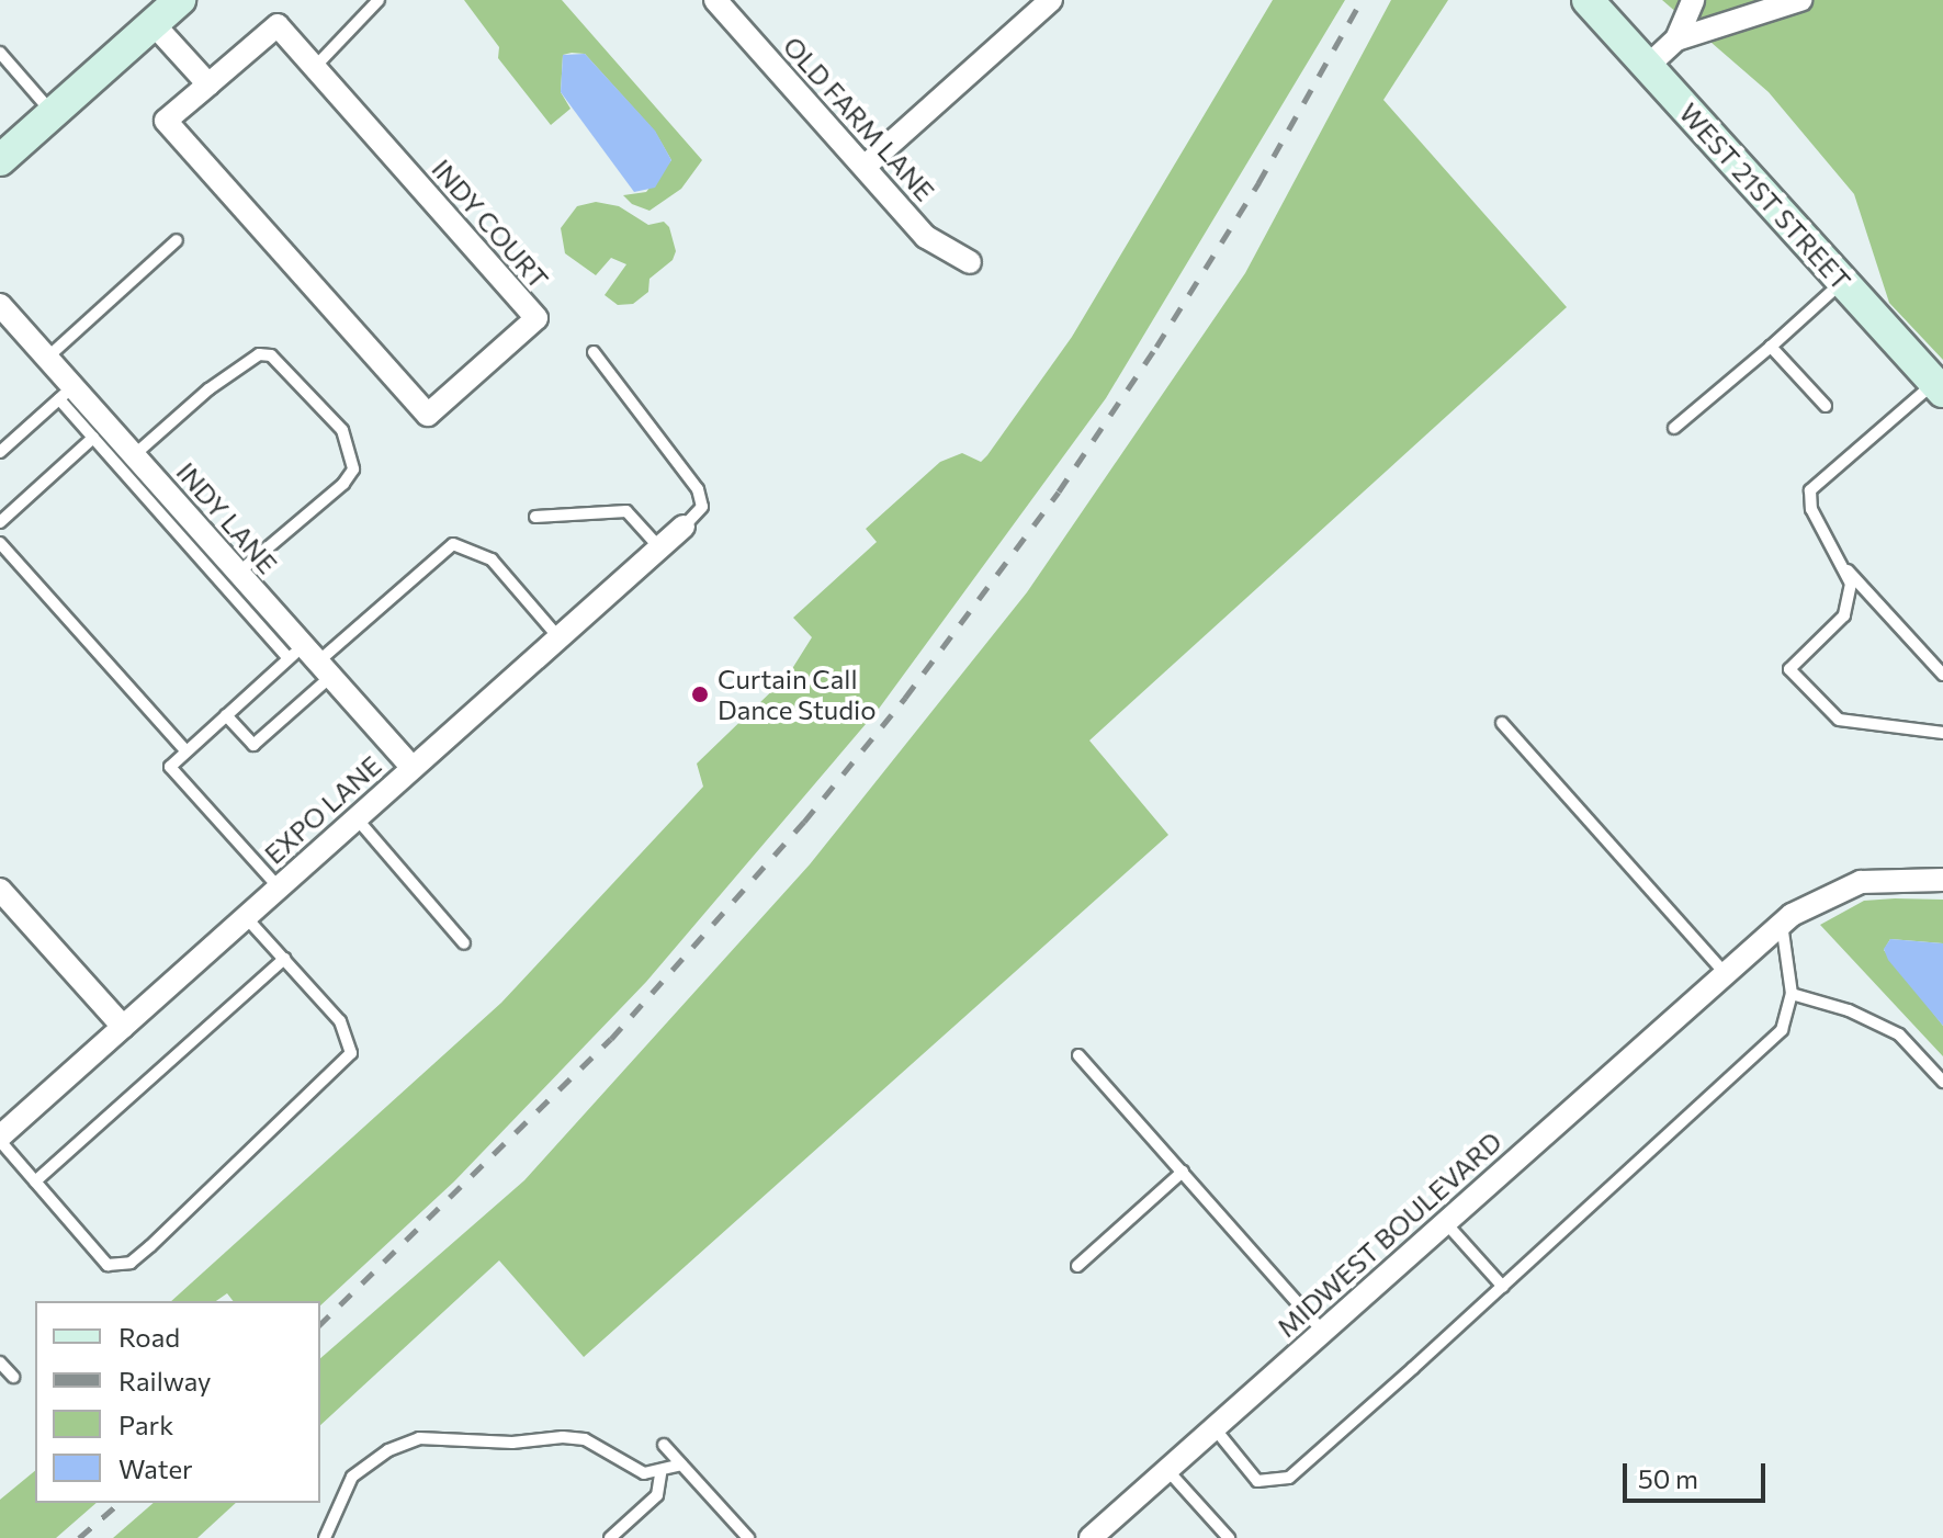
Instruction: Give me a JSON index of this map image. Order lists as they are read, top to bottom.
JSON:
{
  "streets": {
    "street": [
      "OLD FARM LANE",
      "WEST 21ST STREET",
      "INDY COURT",
      "INDY LANE",
      "EXPO LANE",
      "MIDWEST BOULEVARD"
    ]
  },
  "crossings": [
    ["INDY LANE", "EXPO LANE"]
  ],
  "places": ["Curtain Call Dance Studio"],
  "legend": [
    "Road",
    "Railway",
    "Park",
    "Water"
  ],
  "scale_bar": "50 m"
}
